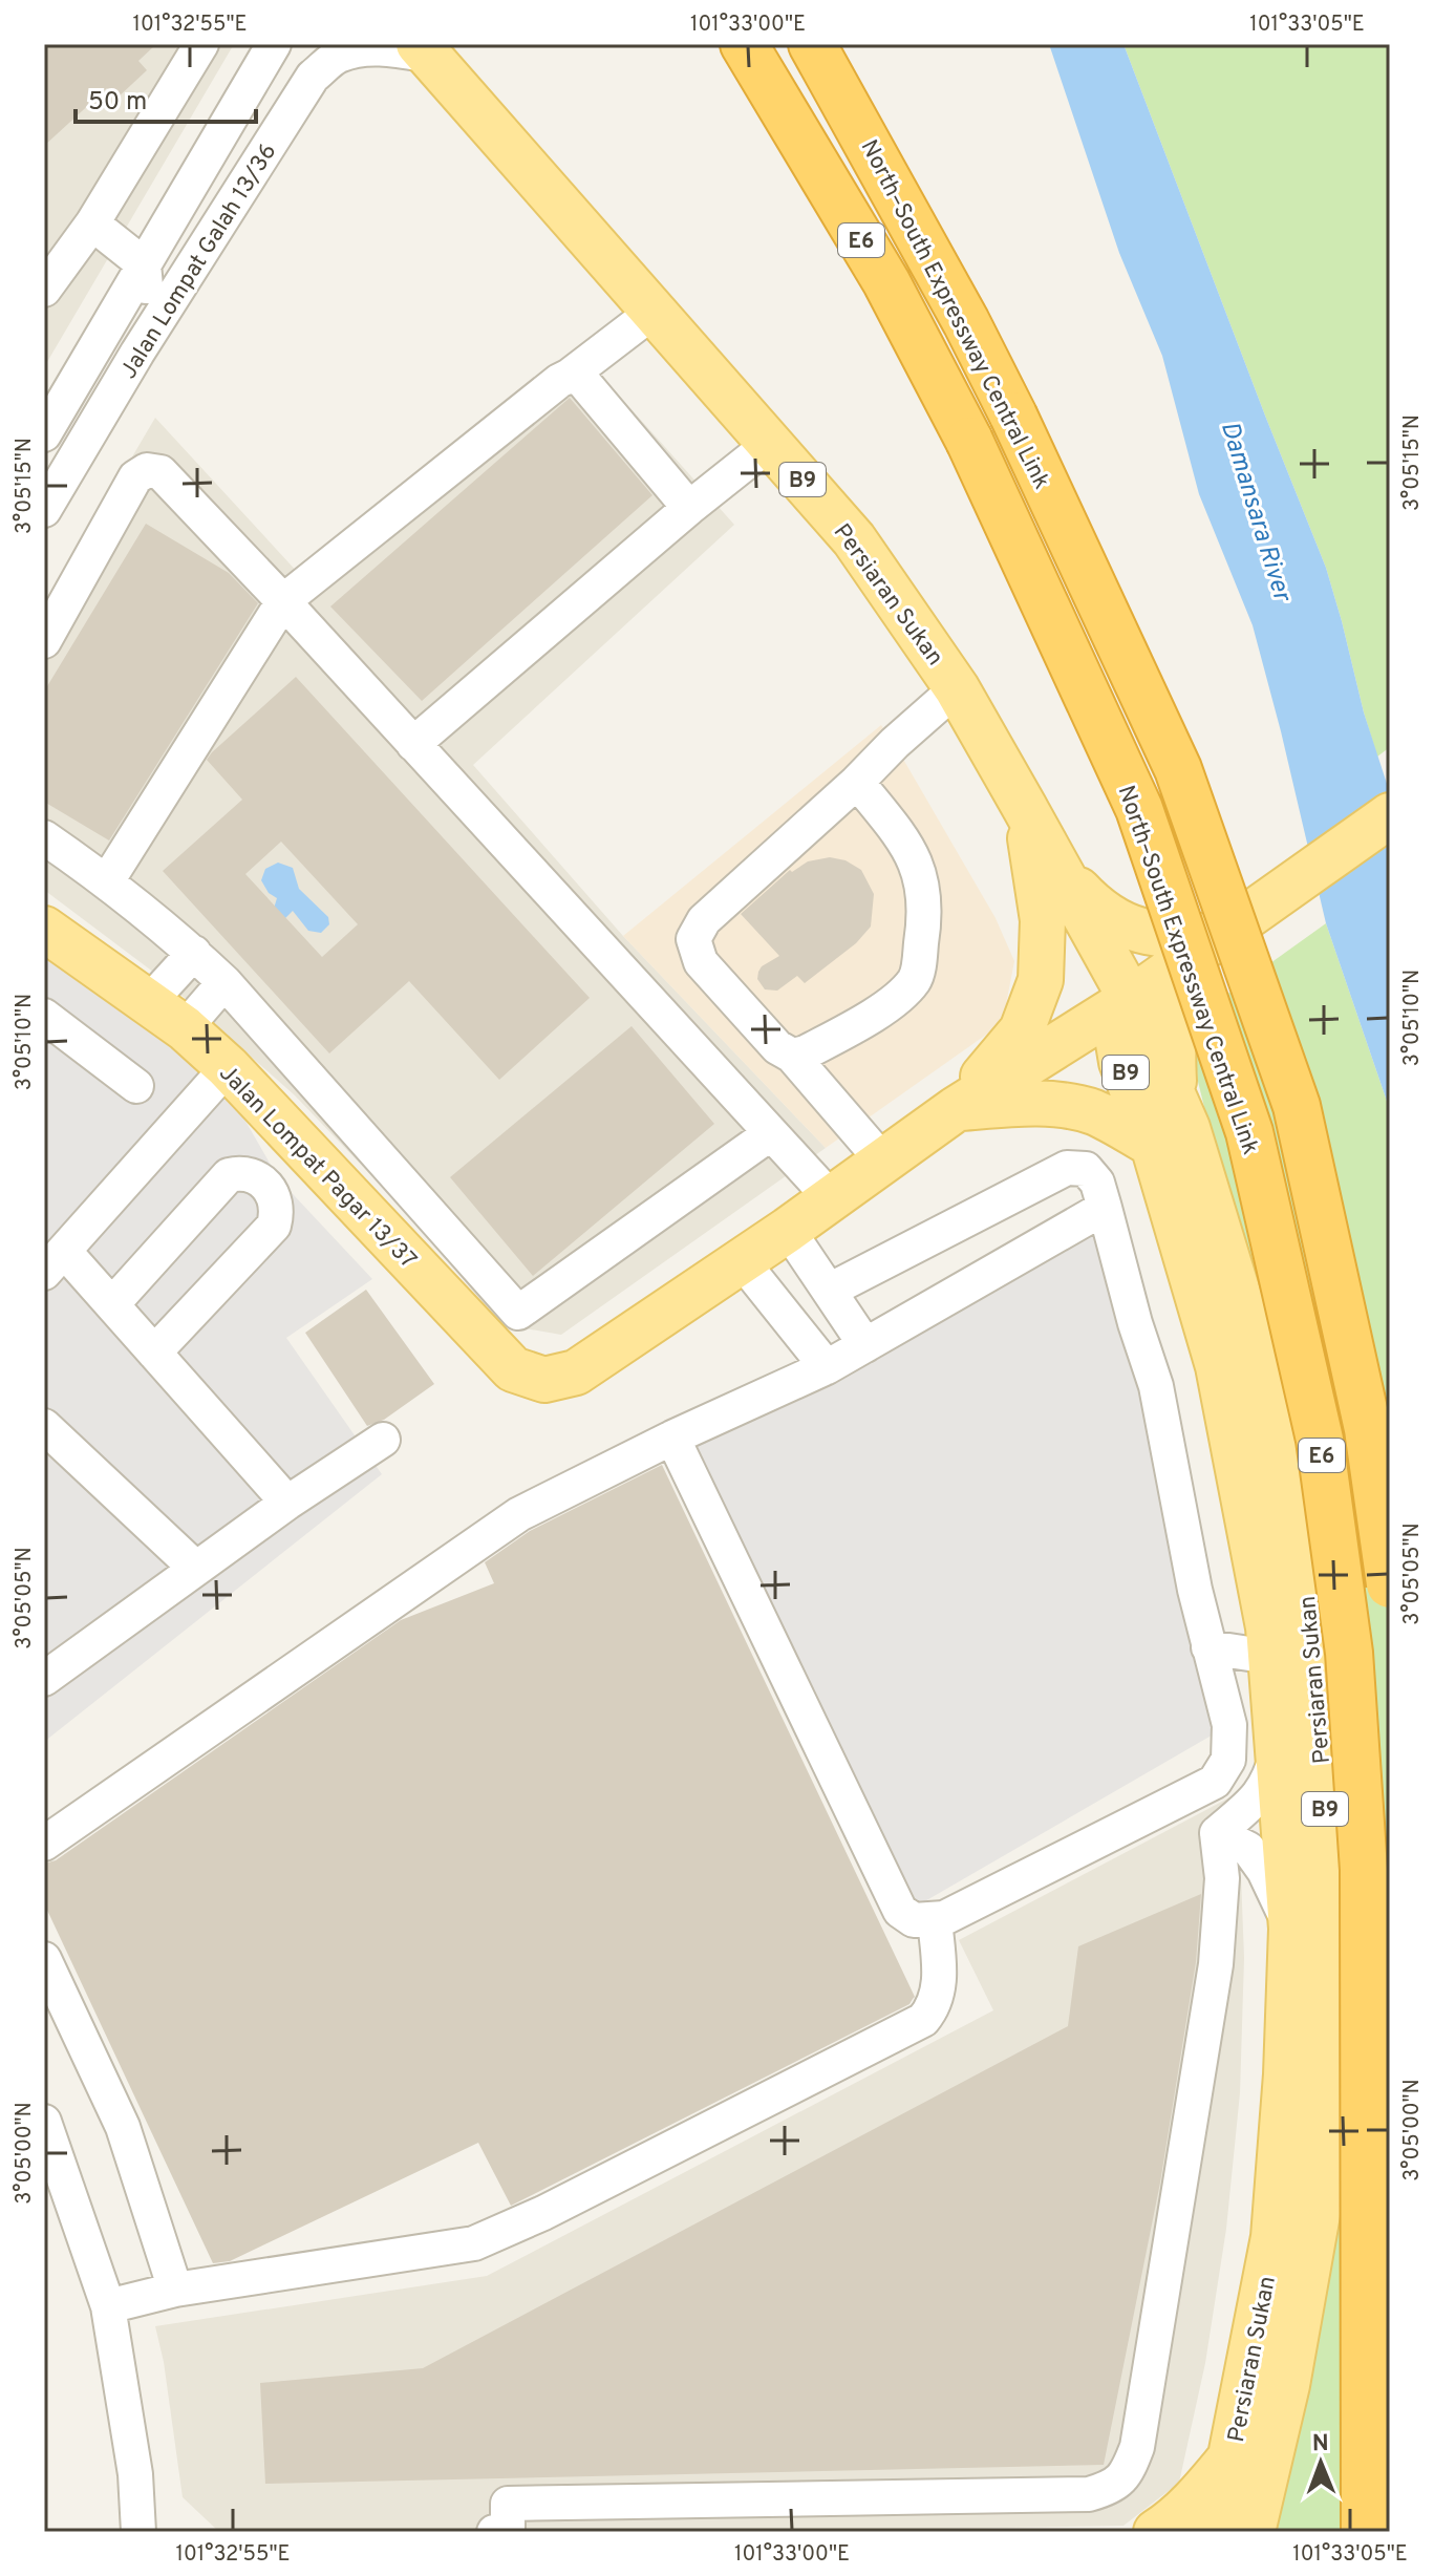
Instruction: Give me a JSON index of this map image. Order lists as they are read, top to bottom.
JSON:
{
  "streets": {
    "highway": ["E6", "North–South Expressway Central Link"],
    "main road": ["B9", "Persiaran Sukan", "Jalan Lompat Pagar 13/37"],
    "street": ["Jalan Lompat Galah 13/36"]
  },
  "crossings": [
    ["Jalan Lompat Galah 13/36", "Persiaran Sukan"]
  ],
  "water": ["Damansara River"],
  "scale_bar": "50 m",
  "north": "top",
  "coordinates": [
    "101°32'55\"E",
    "101°33'00\"E",
    "101°33'05\"E",
    "3°05'15\"N",
    "3°05'10\"N",
    "3°05'05\"N",
    "3°05'00\"N"
  ]
}
